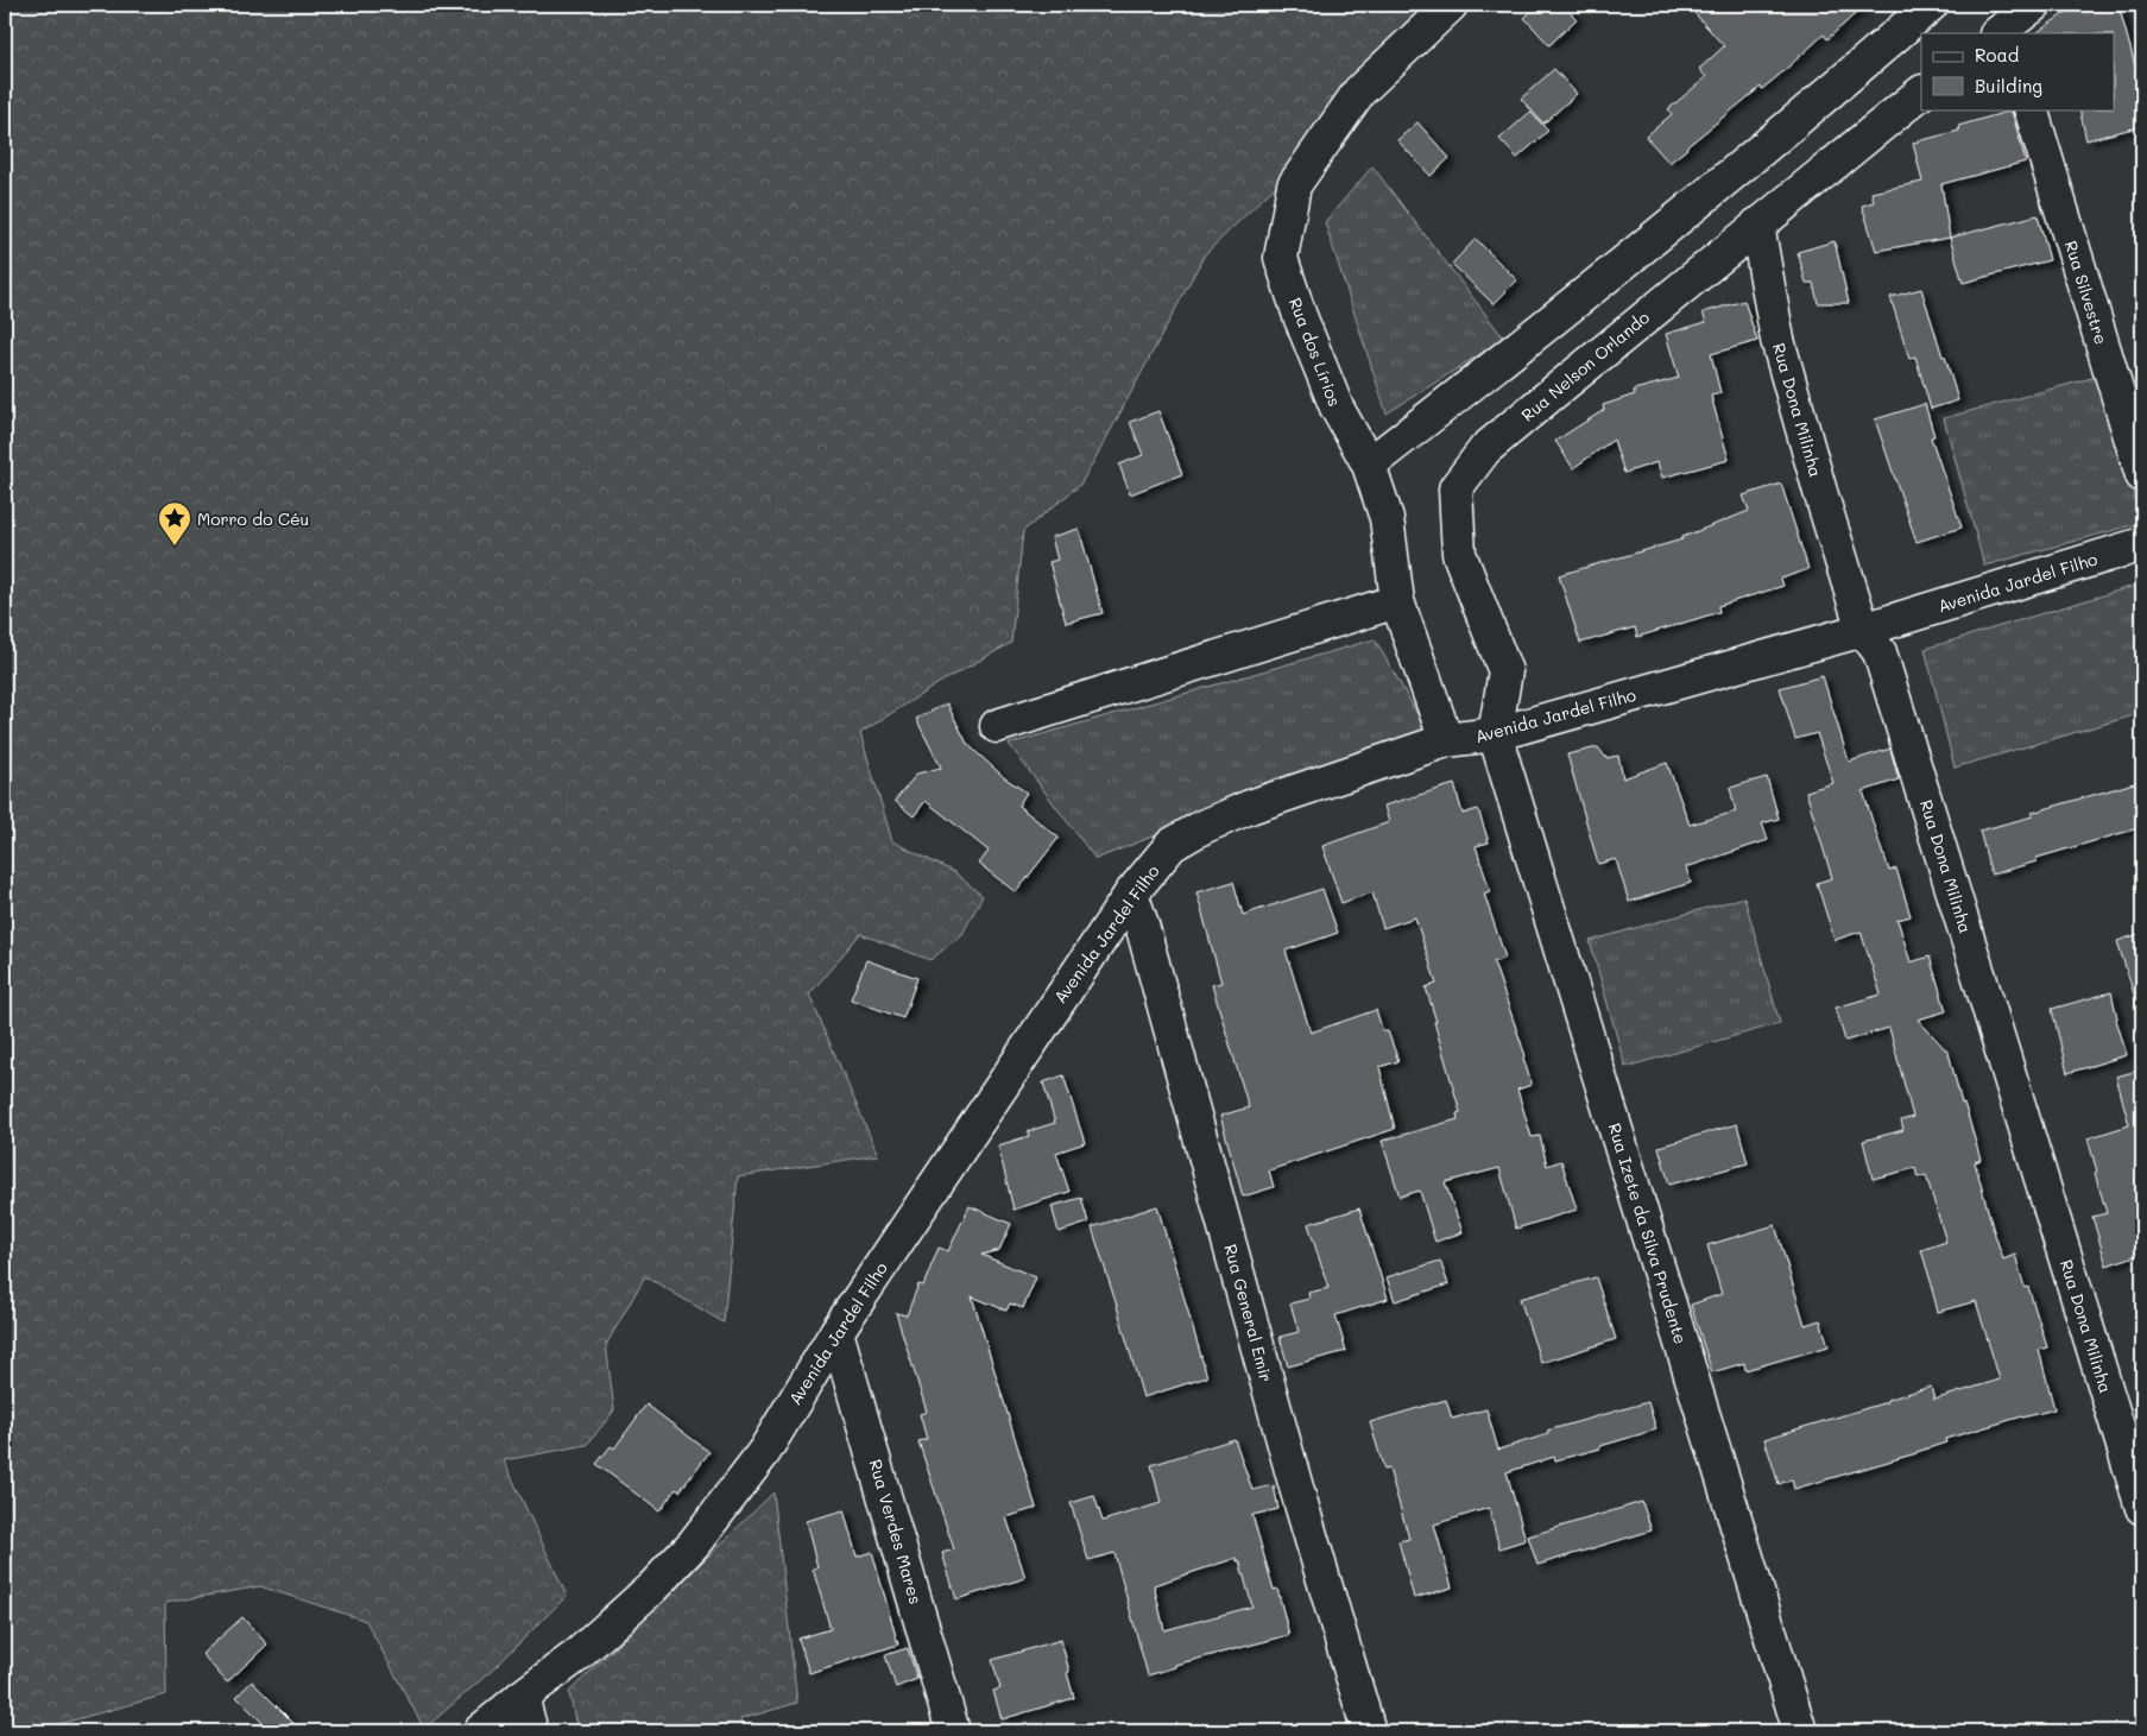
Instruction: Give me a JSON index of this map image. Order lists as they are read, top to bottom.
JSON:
{
  "streets": {
    "street": [
      "Rua Silvestre",
      "Rua dos Lírios",
      "Rua Nelson Orlando",
      "Rua Dona Milinha",
      "Avenida Jardel Filho",
      "Rua Izete da Silva Prudente",
      "Rua General Emir",
      "Rua Verdes Mares"
    ]
  },
  "crossings": [
    ["Rua dos Lírios", "Avenida Jardel Filho"],
    ["Rua Nelson Orlando", "Rua Dona Milinha"],
    ["Rua Nelson Orlando", "Avenida Jardel Filho"],
    ["Rua Nelson Orlando", "Rua Izete da Silva Prudente"],
    ["Rua Dona Milinha", "Avenida Jardel Filho"],
    ["Avenida Jardel Filho", "Rua Izete da Silva Prudente"],
    ["Avenida Jardel Filho", "Rua General Emir"],
    ["Avenida Jardel Filho", "Rua Verdes Mares"]
  ],
  "places": {
    "place": ["Morro do Céu"]
  },
  "legend": ["Road", "Building"]
}
